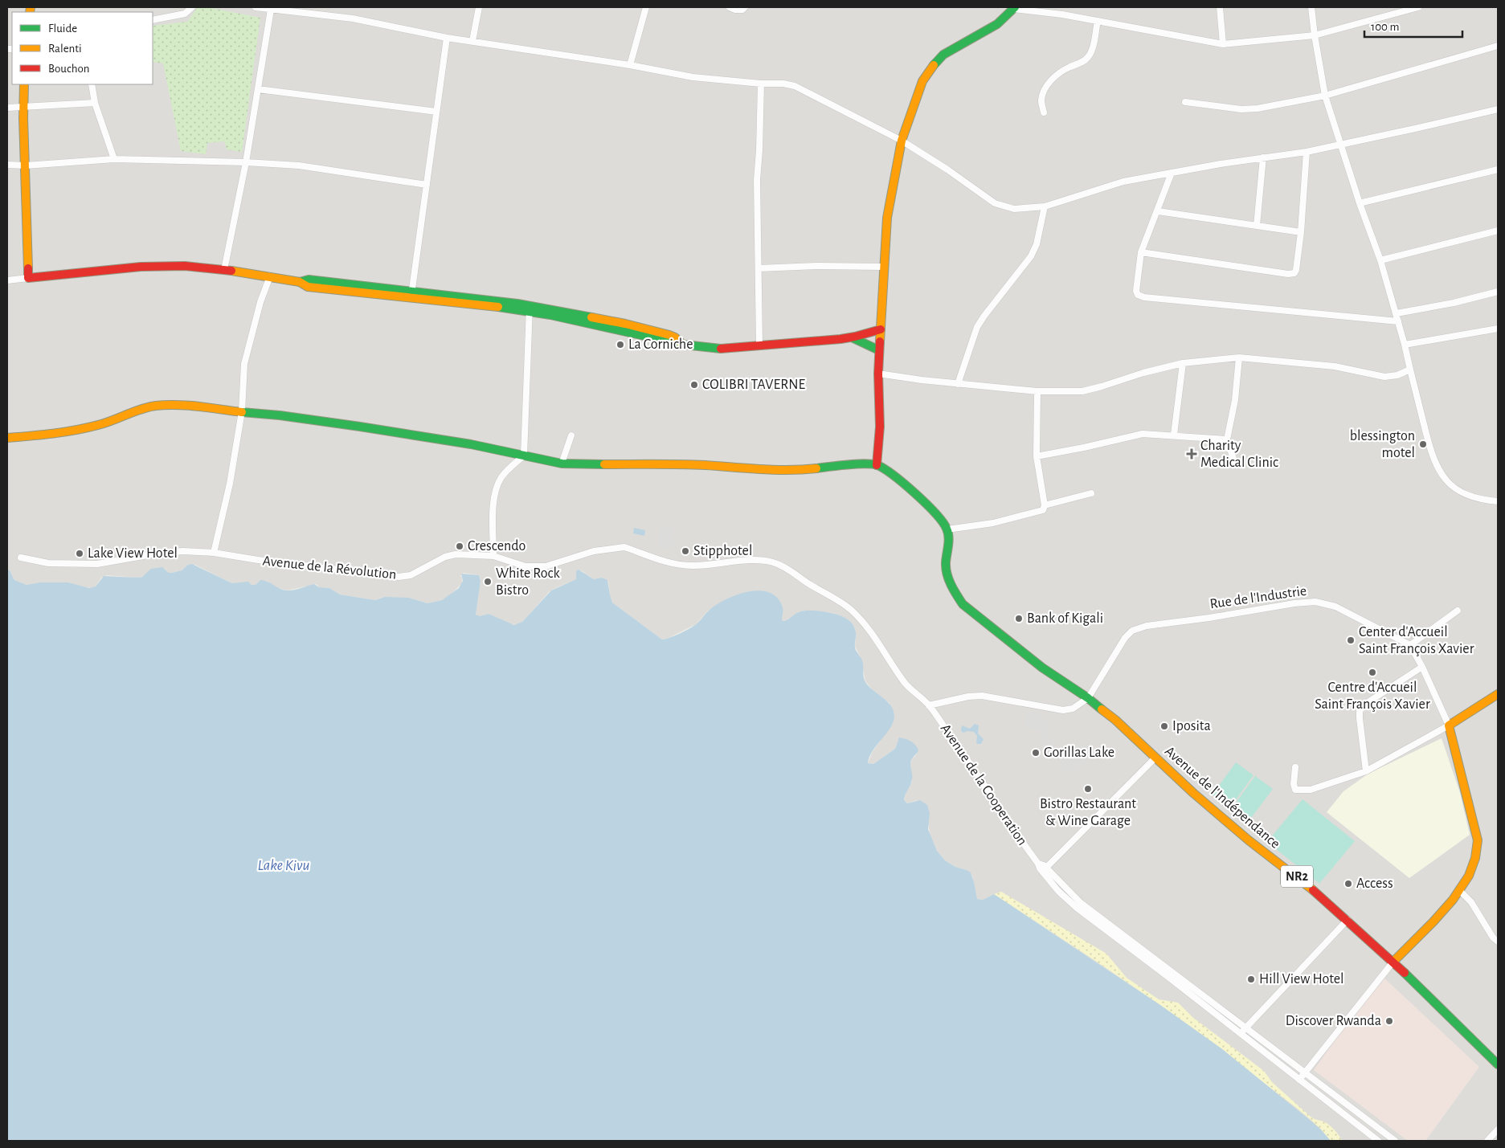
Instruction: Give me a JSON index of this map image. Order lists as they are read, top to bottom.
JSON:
{
  "streets": {
    "main road": ["Avenue de l'Indépendance", "NR2"],
    "street": ["Avenue de la Révolution", "Rue de l'Industrie", "Avenue de la Cooperation"]
  },
  "crossings": [
    ["Avenue de la Révolution", "Rue de l'Industrie"],
    ["Avenue de la Révolution", "Avenue de la Cooperation"],
    ["Rue de l'Industrie", "Avenue de la Cooperation"],
    ["Rue de l'Industrie", "Avenue de l'Indépendance"]
  ],
  "water": ["Lake Kivu"],
  "places": {
    "other": [
      "La Corniche",
      "COLIBRI TAVERNE",
      "blessington motel",
      "Crescendo",
      "Stipphotel",
      "Lake View Hotel",
      "White Rock Bistro",
      "Bank of Kigali",
      "Center d'Accueil Saint François Xavier",
      "Centre d'Accueil Saint François Xavier",
      "Iposita",
      "Gorillas Lake",
      "Bistro Restaurant & Wine Garage",
      "Access",
      "Hill View Hotel",
      "Discover Rwanda"
    ],
    "health": ["Charity Medical Clinic"]
  },
  "legend": ["Fluide", "Ralenti", "Bouchon"],
  "scale_bar": "100 m"
}
